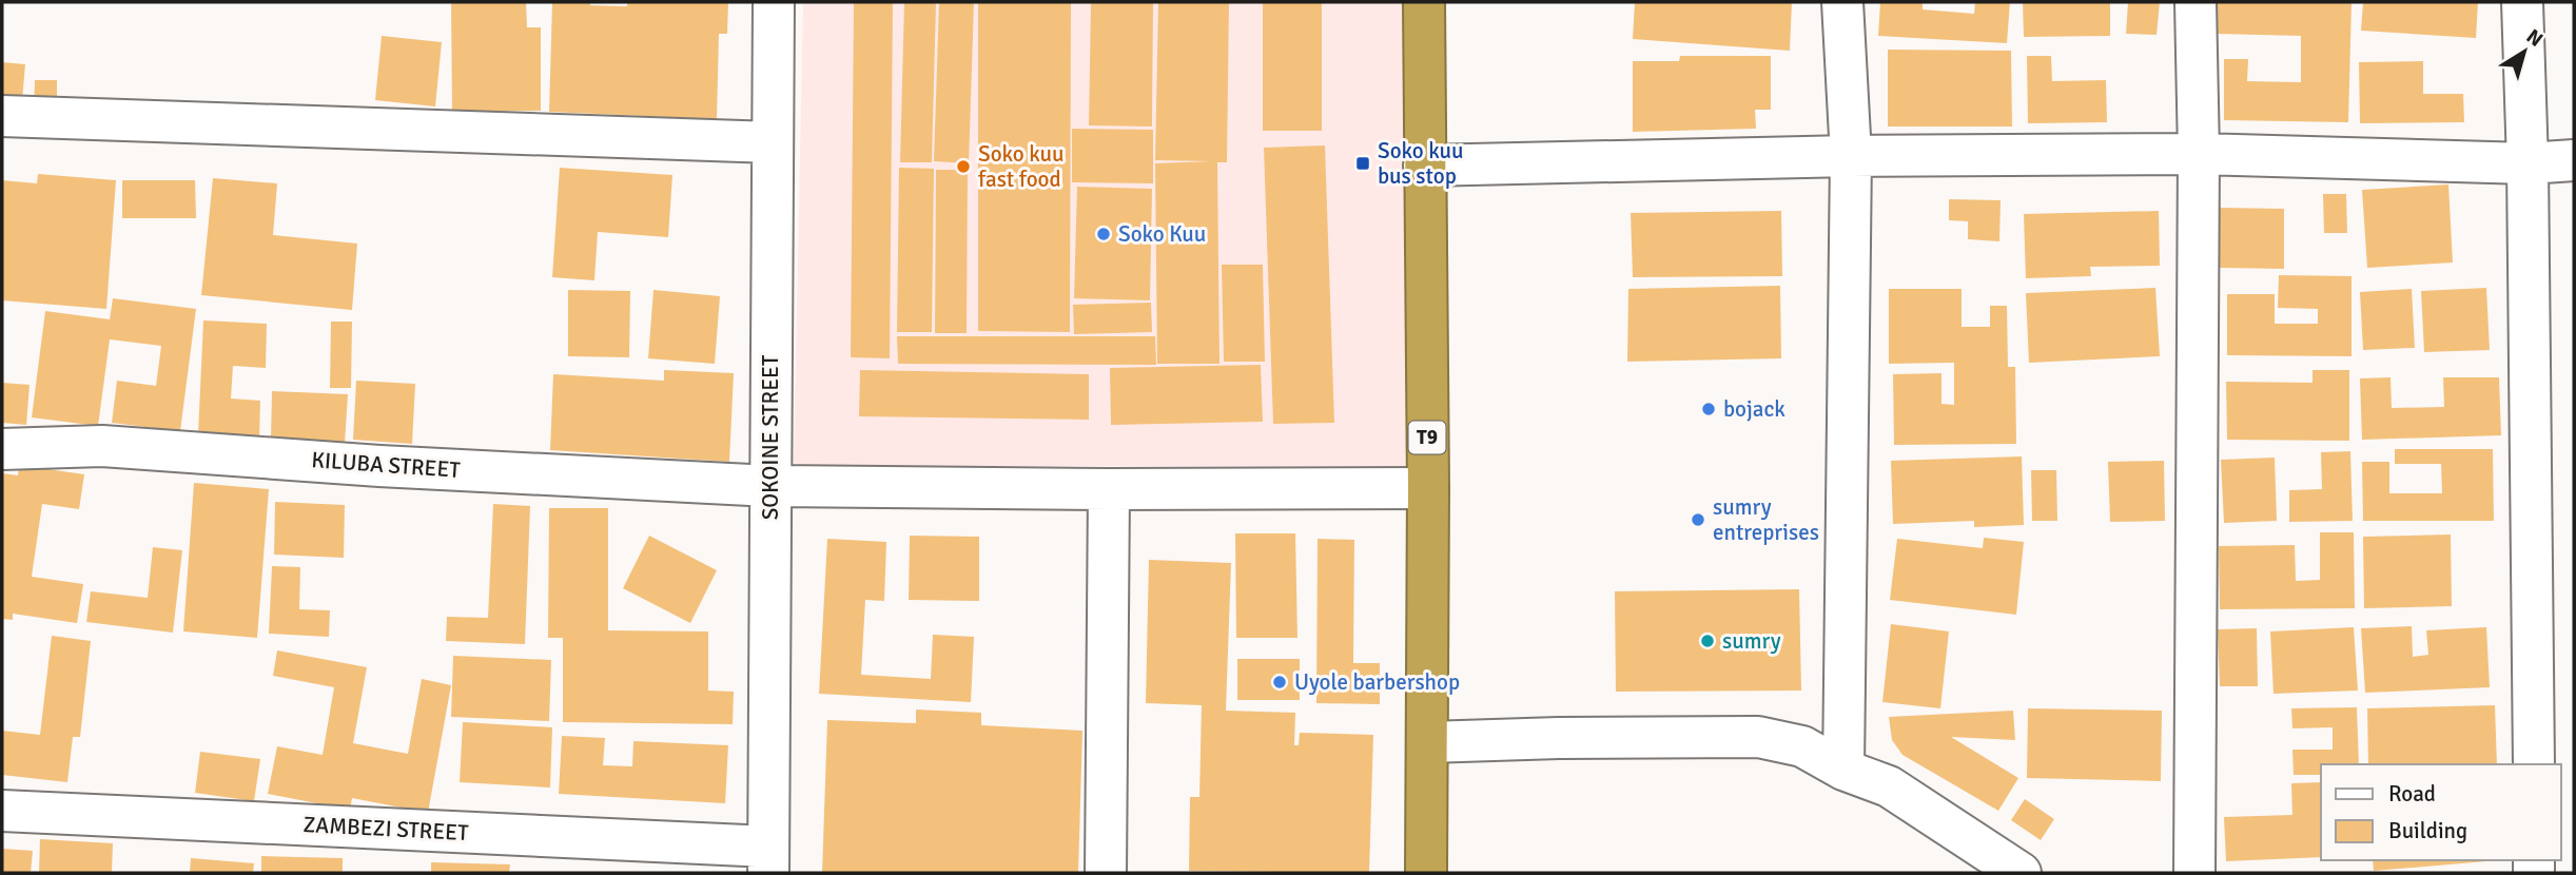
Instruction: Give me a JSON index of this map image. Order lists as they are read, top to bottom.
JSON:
{
  "streets": {
    "highway": ["T9"],
    "street": ["SOKOINE STREET", "KILUBA STREET", "ZAMBEZI STREET"]
  },
  "crossings": [
    ["SOKOINE STREET", "KILUBA STREET"],
    ["SOKOINE STREET", "ZAMBEZI STREET"],
    ["T9", "KILUBA STREET"]
  ],
  "places": {
    "transit": ["Soko kuu bus stop"],
    "other": [
      "Soko kuu fast food",
      "Soko Kuu",
      "bojack",
      "sumry entreprises",
      "sumry",
      "Uyole barbershop"
    ]
  },
  "legend": ["Road", "Building"],
  "north": "top right"
}
